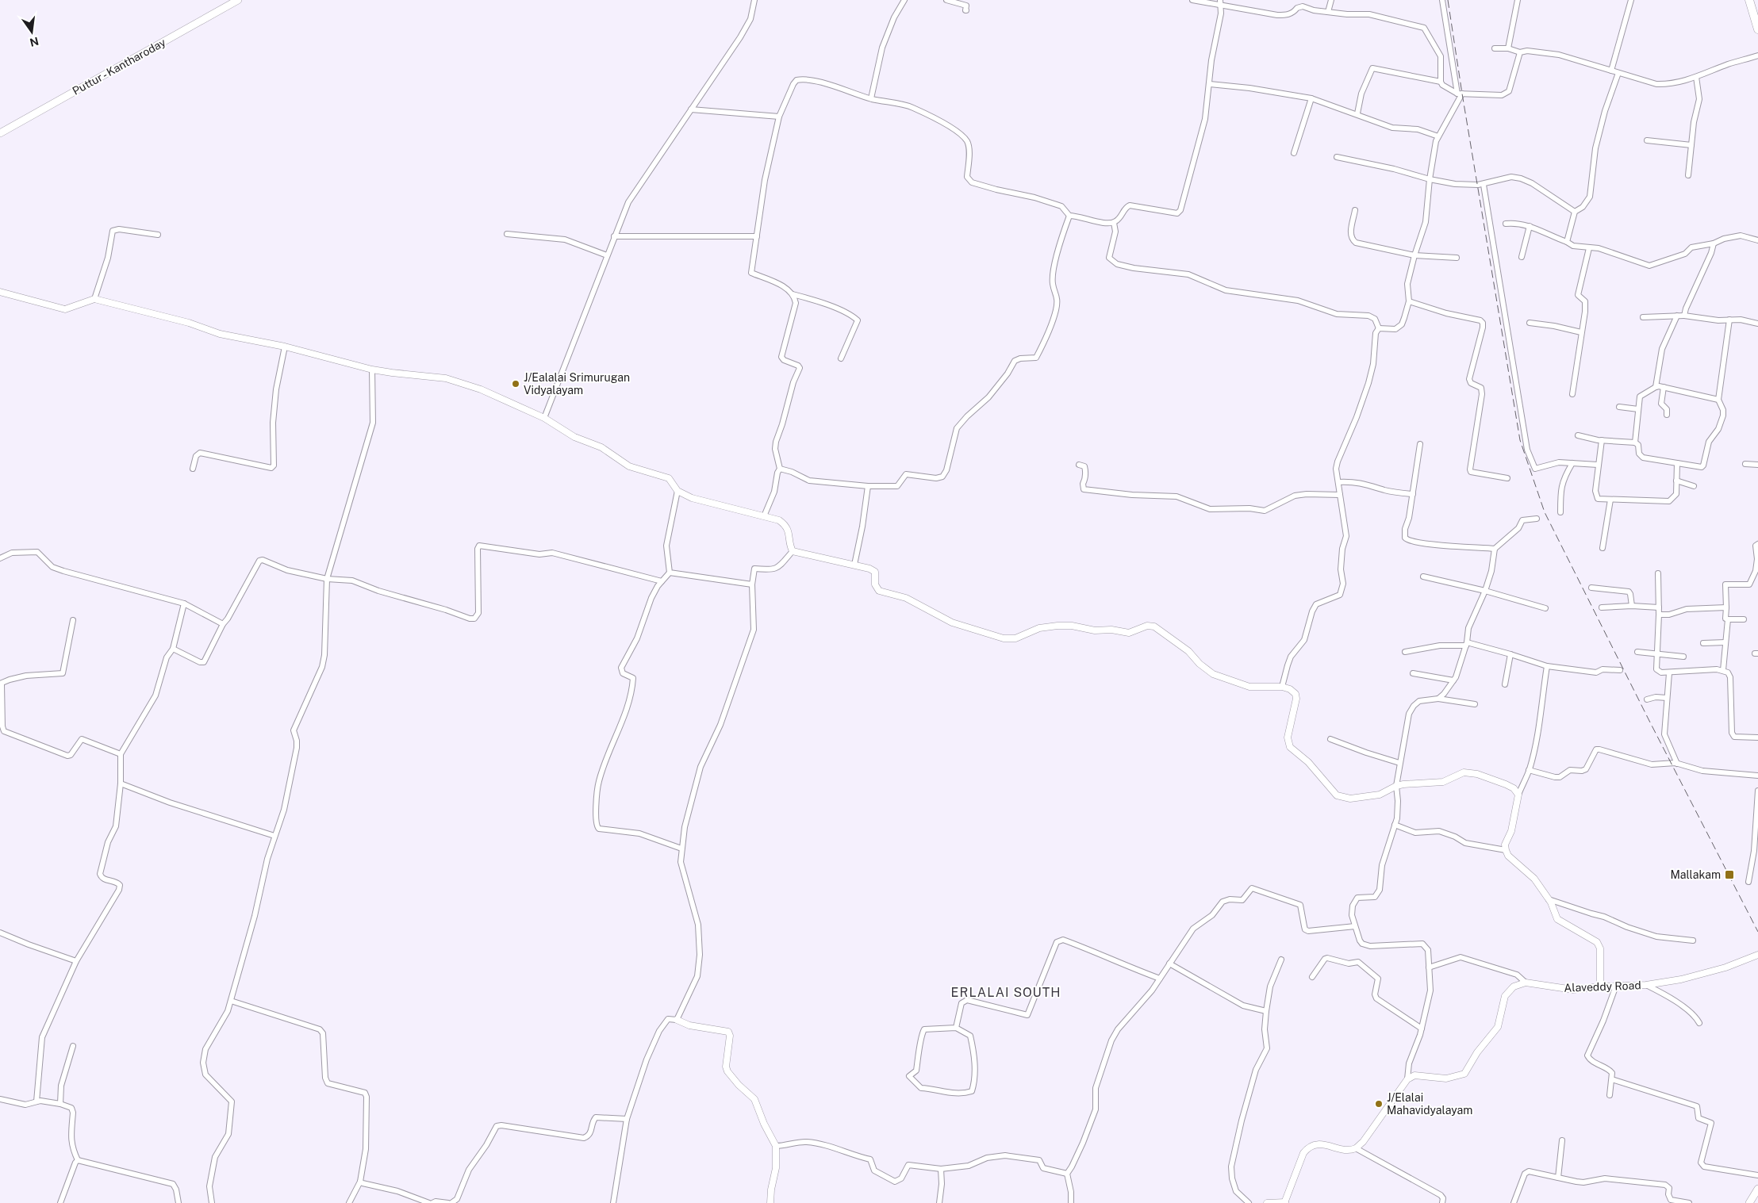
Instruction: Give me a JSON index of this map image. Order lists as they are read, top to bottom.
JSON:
{
  "streets": {
    "main road": ["Puttur - Kantharoday"],
    "street": ["Alaveddy Road"]
  },
  "districts": ["ERLALAI SOUTH"],
  "places": {
    "other": ["J/Ealalai Srimurugan Vidyalayam", "J/Elalai Mahavidyalayam"],
    "transit": ["Mallakam"]
  },
  "north": "bottom"
}
